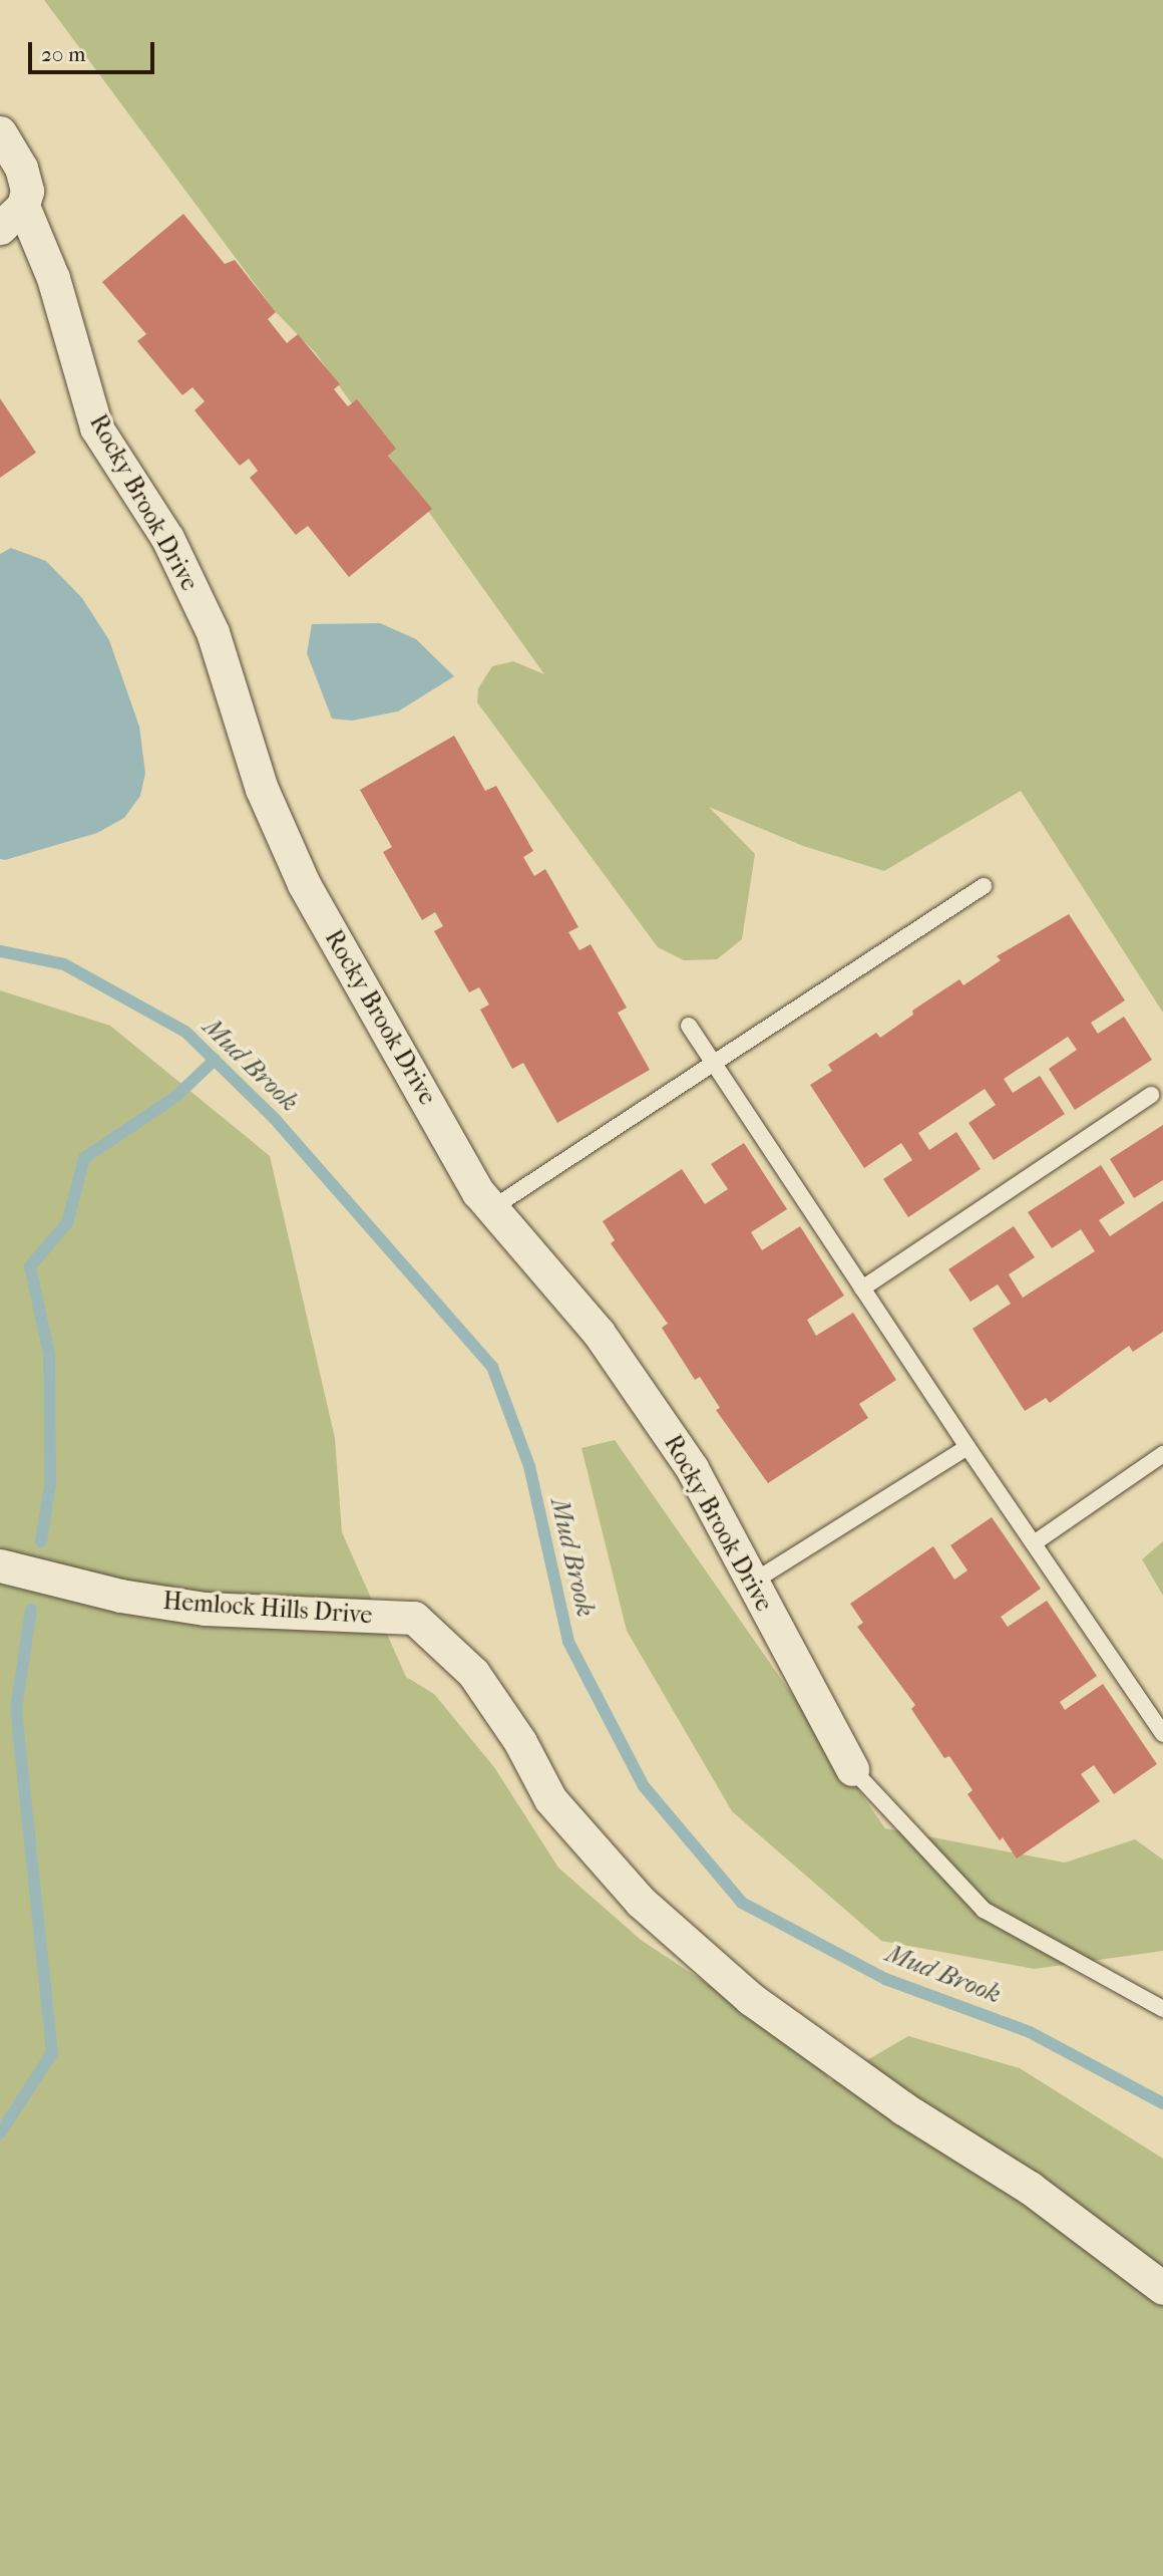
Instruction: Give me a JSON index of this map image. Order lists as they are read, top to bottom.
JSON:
{
  "streets": {
    "street": ["Rocky Brook Drive", "Hemlock Hills Drive"]
  },
  "water": ["Mud Brook"],
  "scale_bar": "20 m"
}
